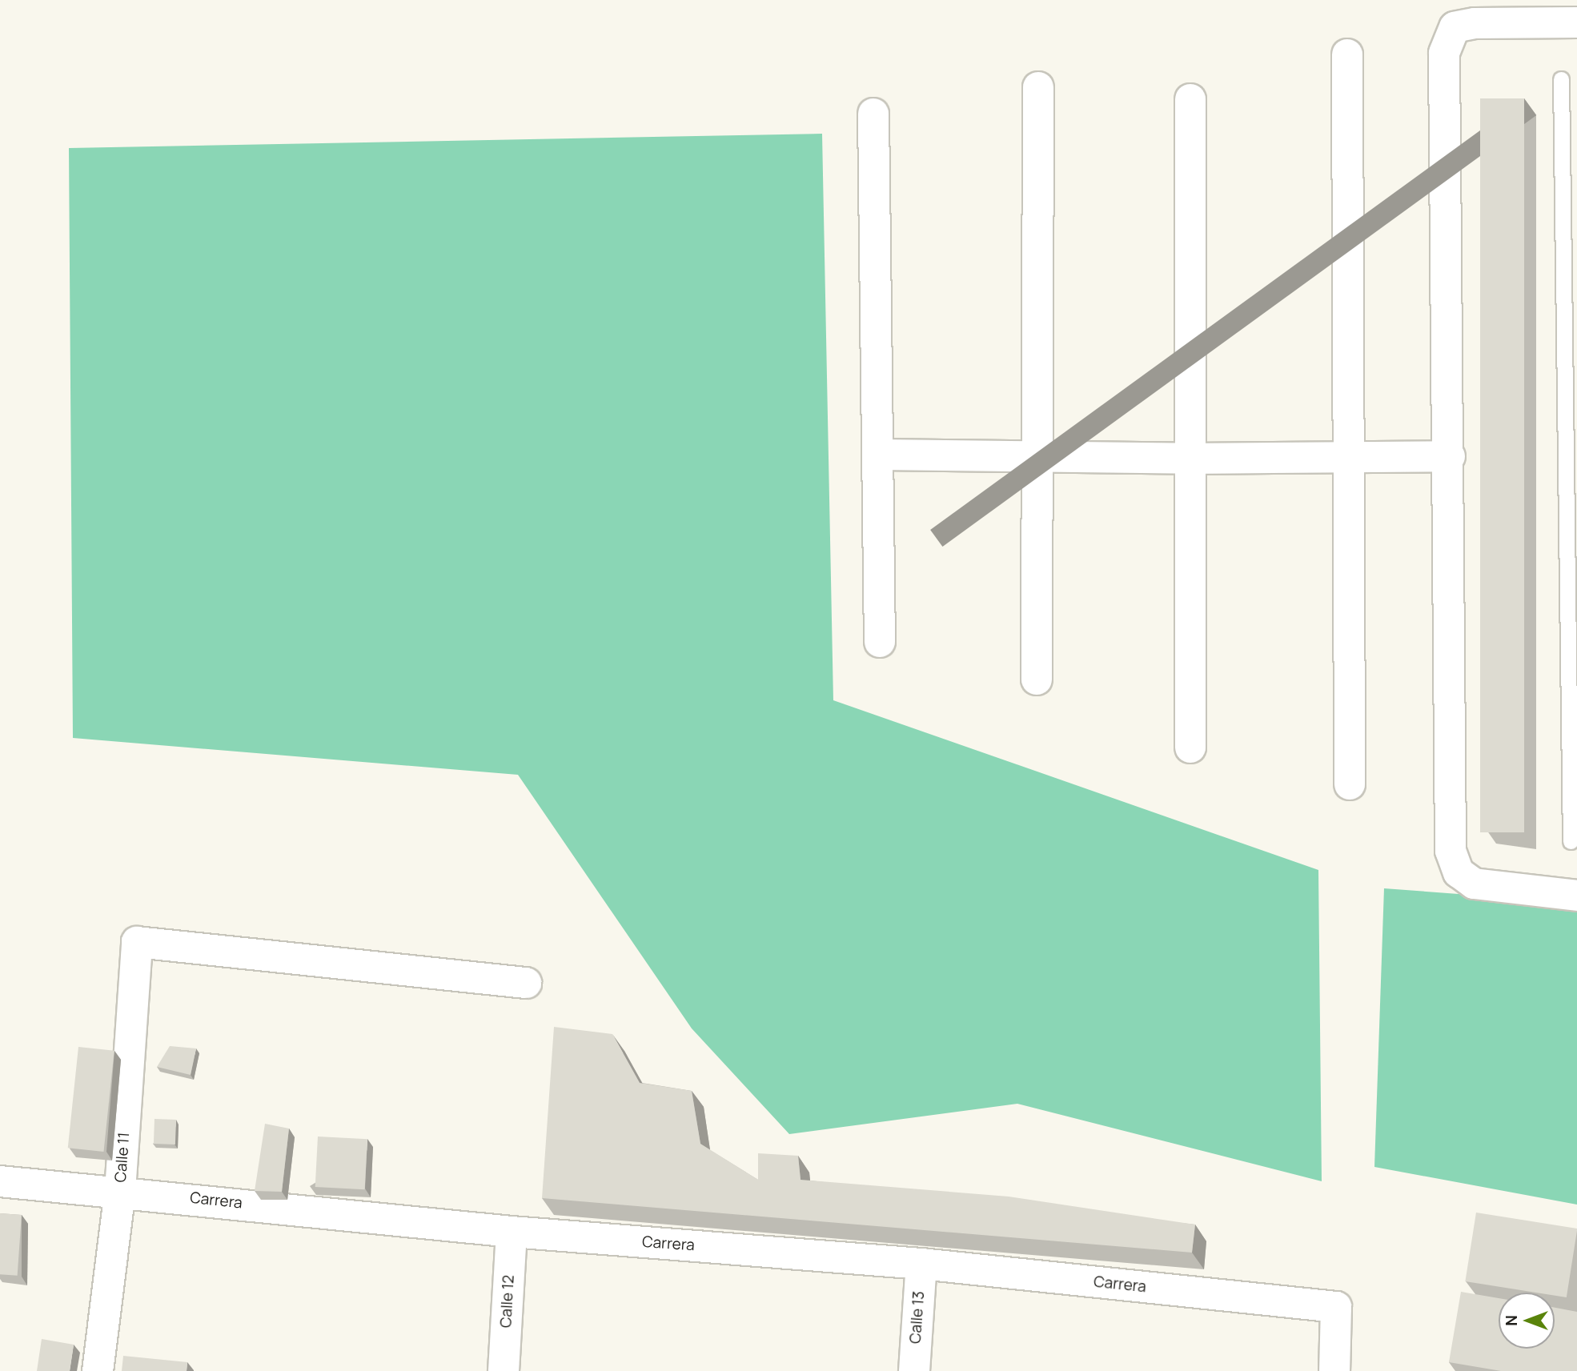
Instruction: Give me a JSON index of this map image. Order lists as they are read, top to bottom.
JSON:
{
  "streets": {
    "street": [
      "Calle 11",
      "Carrera",
      "Calle 12",
      "Calle 13"
    ]
  },
  "crossings": [
    ["Calle 11", "Carrera"],
    ["Carrera", "Calle 12"],
    ["Carrera", "Calle 13"]
  ],
  "north": "left"
}
